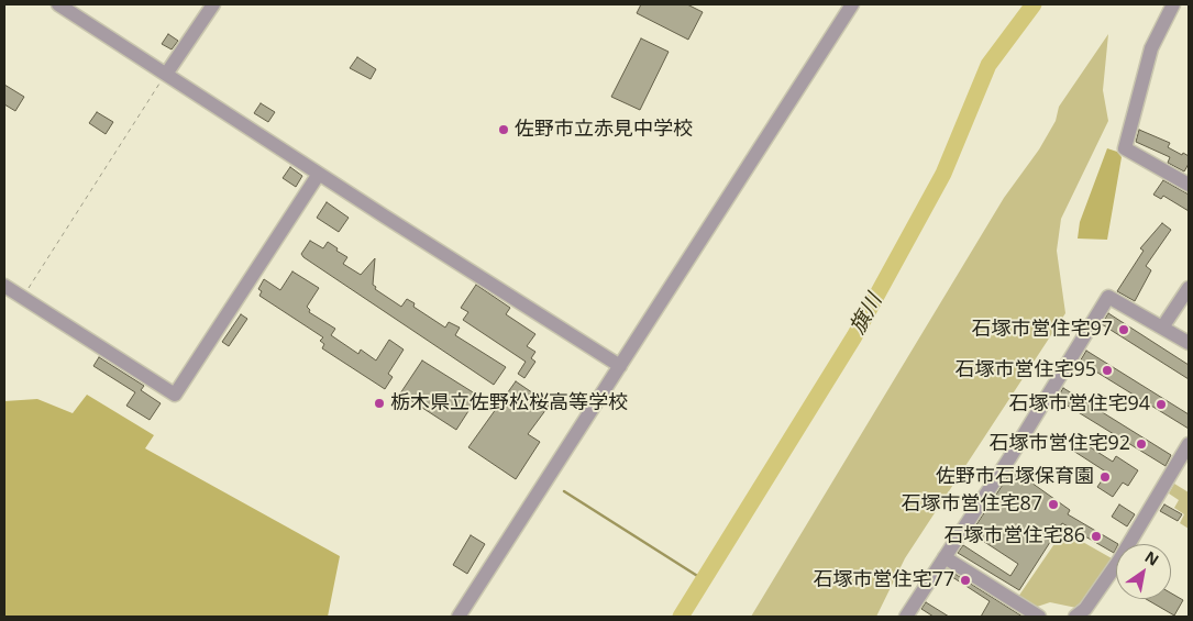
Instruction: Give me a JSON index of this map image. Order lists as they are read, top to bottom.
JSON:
{
  "water": ["旗川"],
  "places": [
    "佐野市立赤見中学校",
    "石塚市営住宅97",
    "石塚市営住宅95",
    "栃木県立佐野松桜高等学校",
    "石塚市営住宅94",
    "石塚市営住宅92",
    "佐野市石塚保育園",
    "石塚市営住宅87",
    "石塚市営住宅86",
    "石塚市営住宅77"
  ],
  "north": "top right"
}
